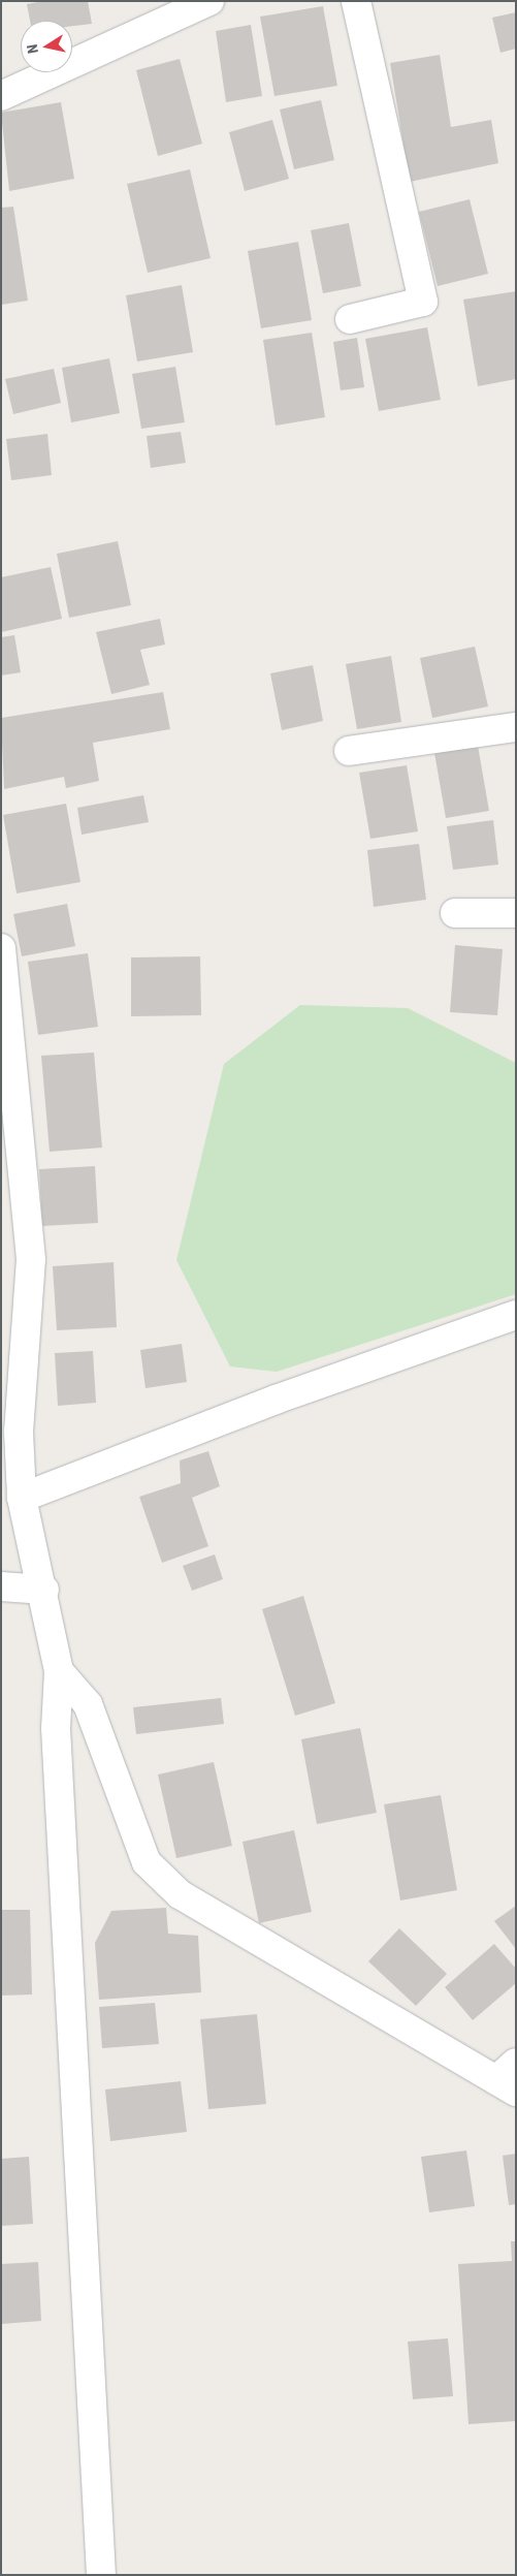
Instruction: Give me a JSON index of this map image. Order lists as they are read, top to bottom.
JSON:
{
  "north": "left"
}
